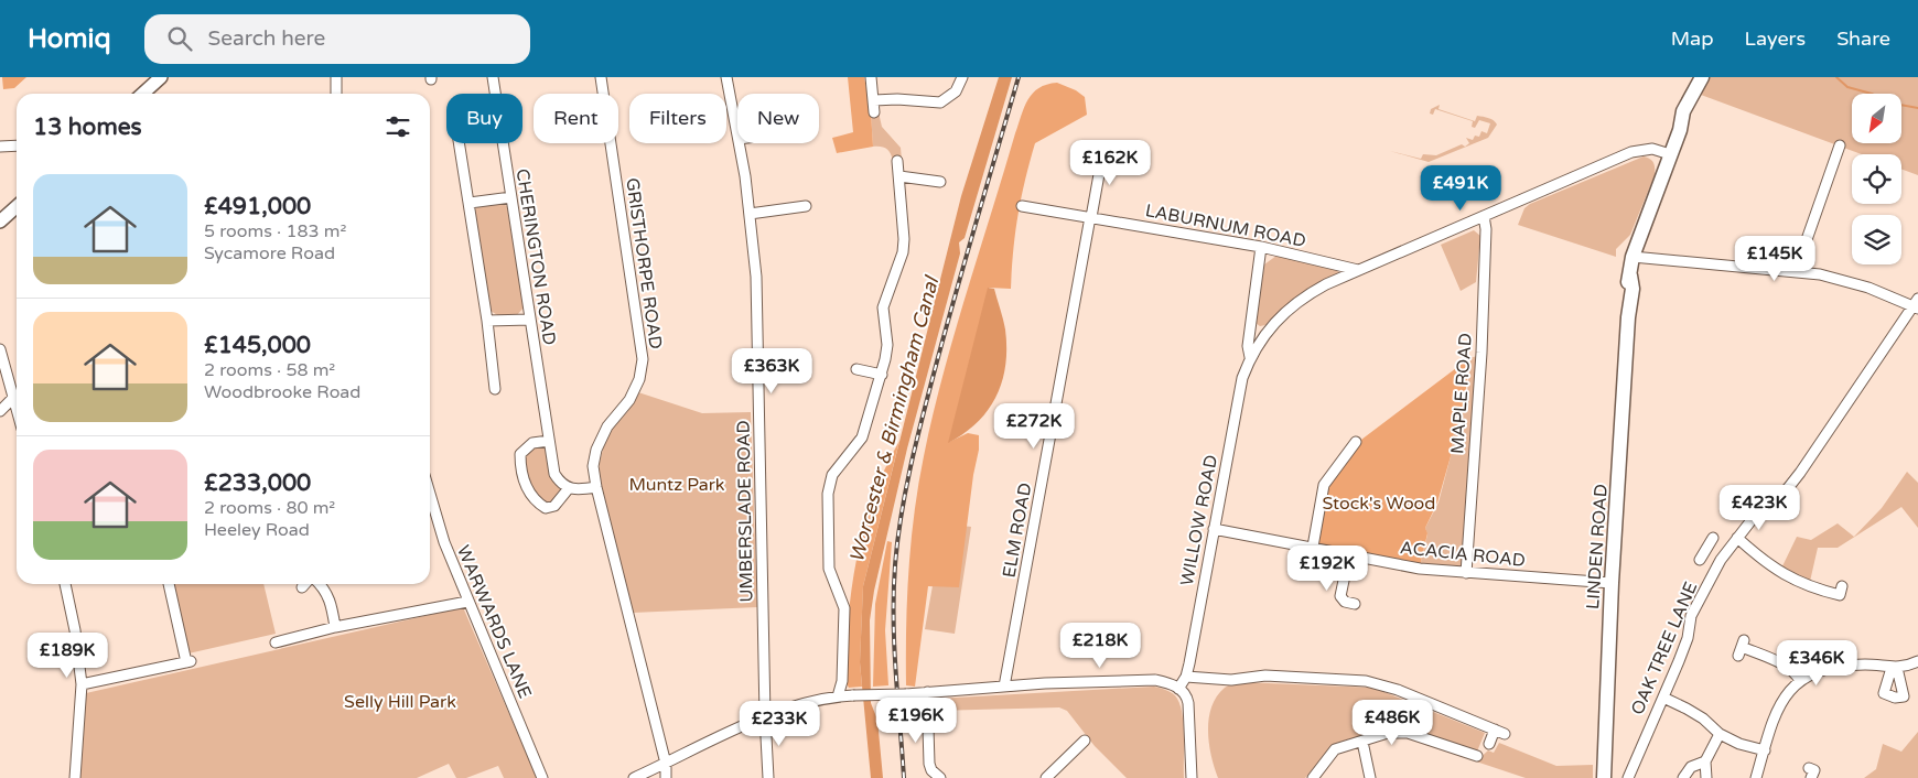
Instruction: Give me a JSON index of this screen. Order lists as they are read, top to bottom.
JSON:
{
  "streets": {
    "highway": ["LINDEN ROAD"],
    "street": [
      "LABURNUM ROAD",
      "CHERINGTON ROAD",
      "GRISTHORPE ROAD",
      "MAPLE ROAD",
      "UMBERSLADE ROAD",
      "WILLOW ROAD",
      "ELM ROAD",
      "ACACIA ROAD",
      "WARWARDS LANE",
      "OAK TREE LANE"
    ]
  },
  "crossings": [
    ["LABURNUM ROAD", "WILLOW ROAD"],
    ["LABURNUM ROAD", "ELM ROAD"],
    ["MAPLE ROAD", "WILLOW ROAD"],
    ["MAPLE ROAD", "ACACIA ROAD"],
    ["WILLOW ROAD", "LINDEN ROAD"],
    ["WILLOW ROAD", "ACACIA ROAD"],
    ["LINDEN ROAD", "ACACIA ROAD"]
  ],
  "water": ["Worcester & Birmingham Canal"],
  "parks": ["Muntz Park", "Stock's Wood", "Selly Hill Park"],
  "north": "bottom left",
  "page": {
    "header": "Homiq",
    "search": "Search here",
    "nav": ["Map", "Layers", "Share"],
    "chip": [
      "Buy",
      "Rent",
      "Filters",
      "New"
    ],
    "heading": "13 homes",
    "price": [
      "£162K",
      "£491K",
      "£145K",
      "£363K",
      "£272K",
      "£423K",
      "£192K",
      "£218K",
      "£189K",
      "£346K",
      "£196K",
      "£486K",
      "£233K"
    ],
    "list": [
      {
        "name": "£491,000",
        "note": "5 rooms · 183 m² · Sycamore Road"
      },
      {
        "name": "£145,000",
        "note": "2 rooms · 58 m² · Woodbrooke Road"
      },
      {
        "name": "£233,000",
        "note": "2 rooms · 80 m² · Heeley Road"
      }
    ]
  }
}
